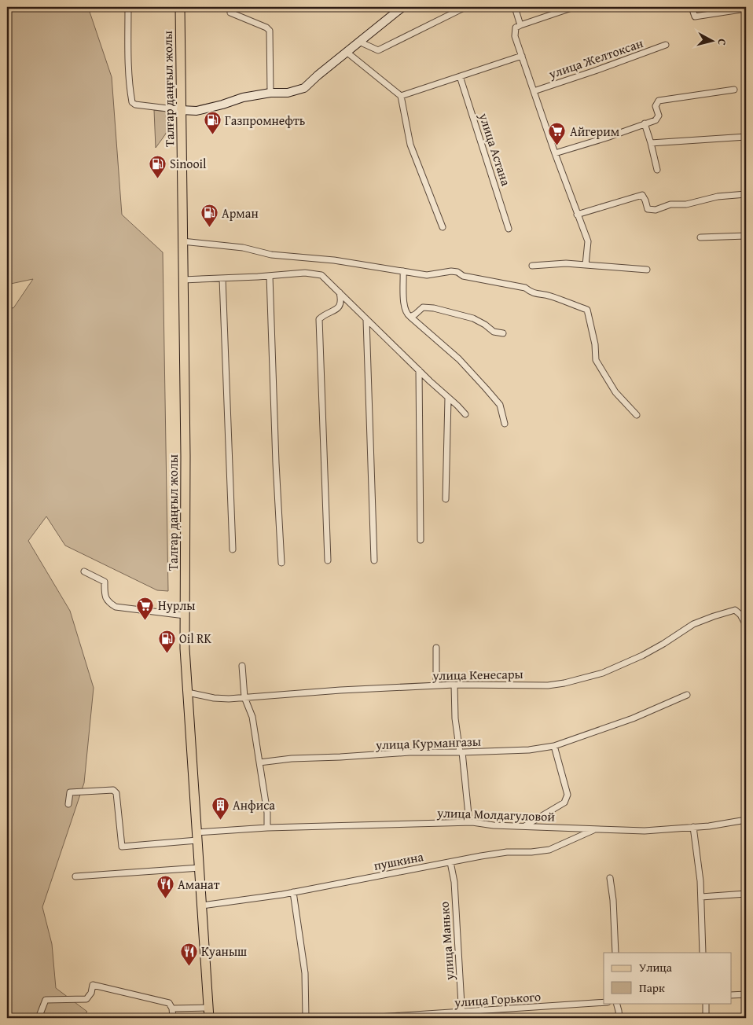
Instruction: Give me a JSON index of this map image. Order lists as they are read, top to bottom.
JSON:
{
  "streets": {
    "main road": ["Талғар даңғыл жолы"],
    "street": [
      "улица Желтоксан",
      "улица Астана",
      "улица Кенесары",
      "улица Курмангазы",
      "улица Молдагуловой",
      "пушкина",
      "улица Манько",
      "улица Горького"
    ]
  },
  "crossings": [
    ["Талғар даңғыл жолы", "улица Кенесары"],
    ["Талғар даңғыл жолы", "улица Молдагуловой"],
    ["Талғар даңғыл жолы", "пушкина"],
    ["улица Молдагуловой", "пушкина"],
    ["пушкина", "улица Манько"],
    ["улица Манько", "улица Горького"]
  ],
  "places": {
    "fuel station": [
      "Газпромнефть",
      "Sinooil",
      "Арман",
      "Oil RK"
    ],
    "supermarket": ["Айгерим", "Нурлы"],
    "building": ["Анфиса"],
    "restaurant": ["Аманат", "Куаныш"]
  },
  "legend": ["Улица", "Парк"],
  "north": "right"
}
